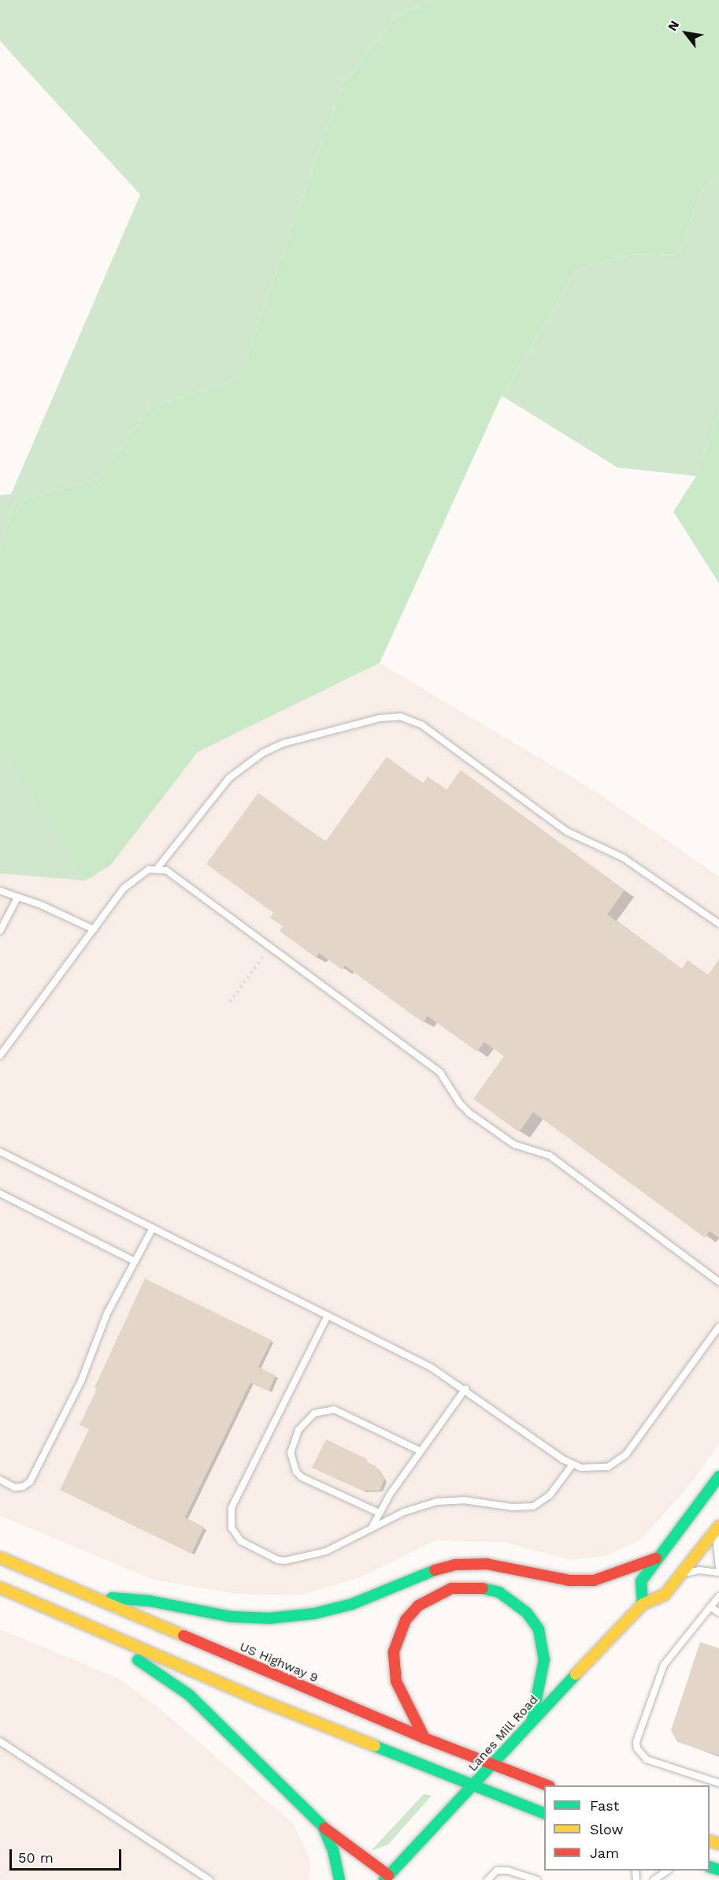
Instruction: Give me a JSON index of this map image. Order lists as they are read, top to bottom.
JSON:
{
  "streets": {
    "main road": ["US Highway 9", "Lanes Mill Road"]
  },
  "crossings": [
    ["US Highway 9", "Lanes Mill Road"]
  ],
  "legend": ["Fast", "Slow", "Jam"],
  "scale_bar": "50 m",
  "north": "top left"
}
